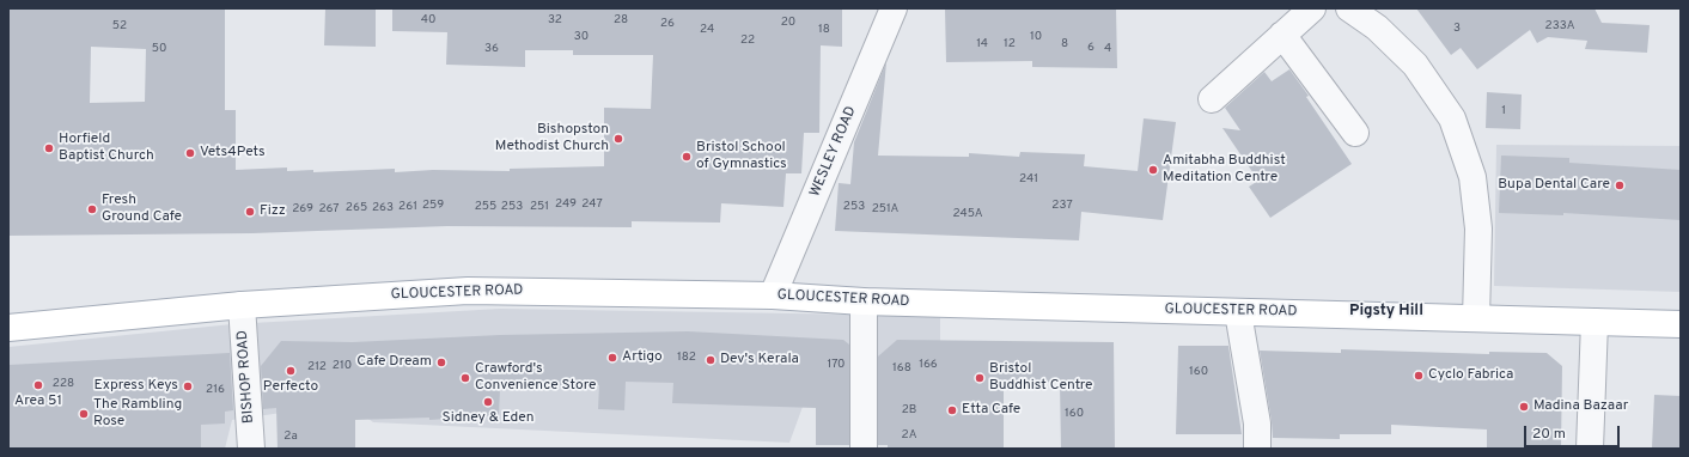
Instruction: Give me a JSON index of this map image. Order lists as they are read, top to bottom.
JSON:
{
  "streets": {
    "main road": ["GLOUCESTER ROAD"],
    "street": ["WESLEY ROAD", "BISHOP ROAD"]
  },
  "crossings": [
    ["WESLEY ROAD", "GLOUCESTER ROAD"],
    ["GLOUCESTER ROAD", "BISHOP ROAD"]
  ],
  "districts": ["Pigsty Hill"],
  "places": [
    "Bishopston Methodist Church",
    "Horfield Baptist Church",
    "Vets4Pets",
    "Bristol School of Gymnastics",
    "Amitabha Buddhist Meditation Centre",
    "Bupa Dental Care",
    "Fresh Ground Cafe",
    "Fizz",
    "Artigo",
    "Dev's Kerala",
    "Cafe Dream",
    "Perfecto",
    "Cyclo Fabrica",
    "Crawford's Convenience Store",
    "Bristol Buddhist Centre",
    "Area 51",
    "Express Keys",
    "Sidney & Eden",
    "Madina Bazaar",
    "Etta Cafe",
    "The Rambling Rose"
  ],
  "house_numbers": [
    "40",
    "32",
    "28",
    "20",
    "26",
    "52",
    "233A",
    "3",
    "24",
    "18",
    "30",
    "10",
    "22",
    "14",
    "12",
    "8",
    "6",
    "50",
    "36",
    "4",
    "1",
    "241",
    "249",
    "247",
    "259",
    "237",
    "261",
    "255",
    "253",
    "251",
    "253",
    "265",
    "263",
    "269",
    "267",
    "251A",
    "245A",
    "182",
    "170",
    "166",
    "210",
    "212",
    "168",
    "160",
    "228",
    "216",
    "2B",
    "160",
    "2A",
    "2a"
  ],
  "scale_bar": "20 m"
}
